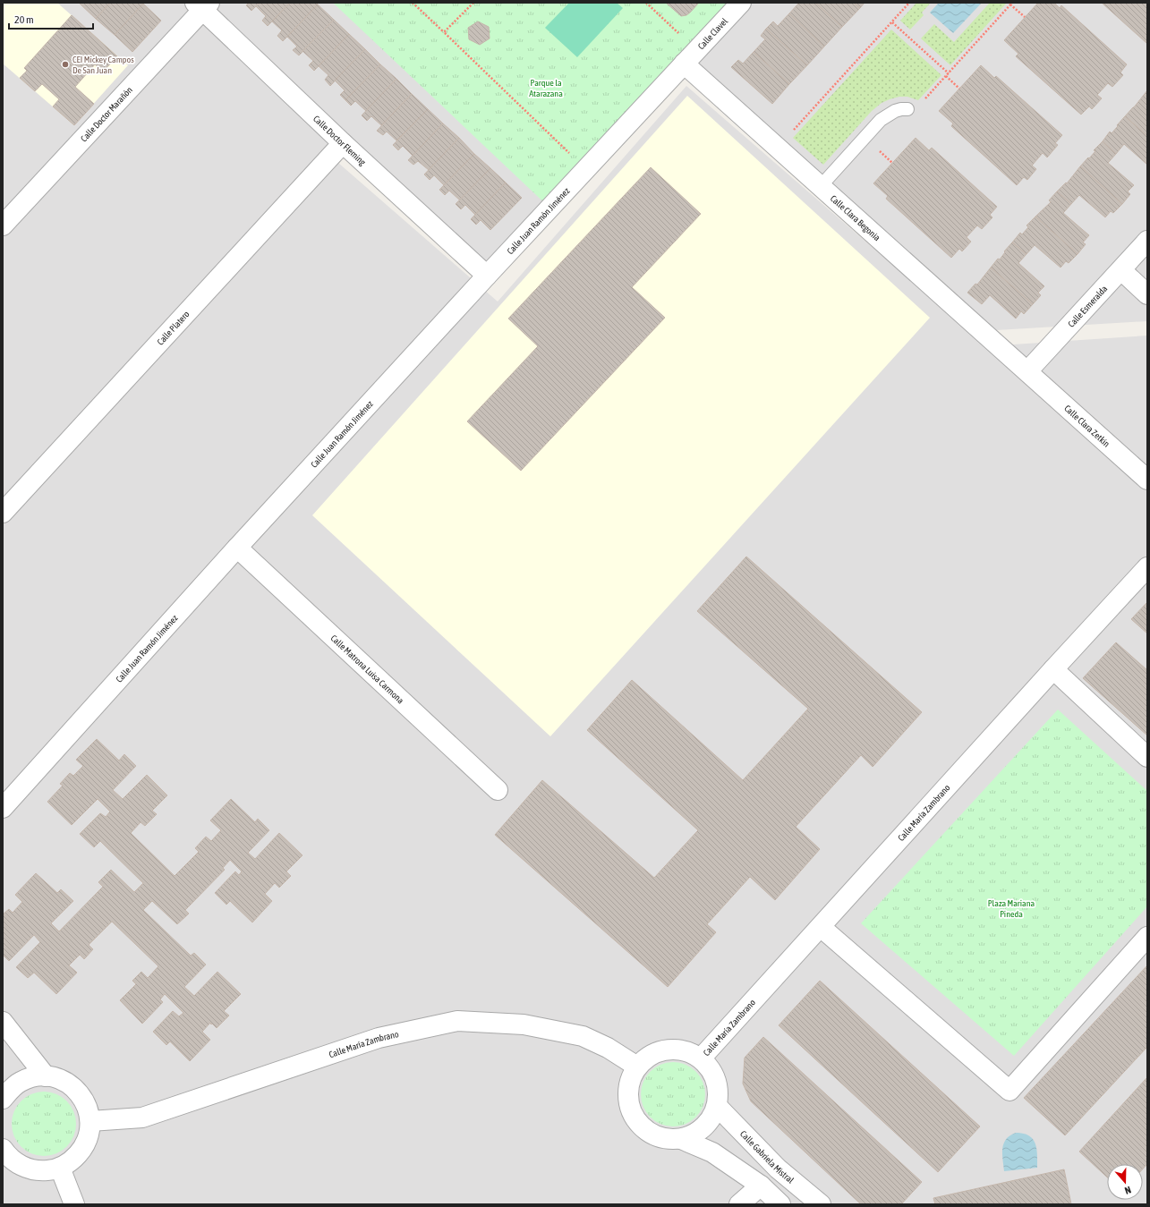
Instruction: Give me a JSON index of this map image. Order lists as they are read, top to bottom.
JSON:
{
  "streets": {
    "street": [
      "Calle Clavel",
      "Calle Doctor Marañón",
      "Calle Doctor Fleming",
      "Calle Clara Begonia",
      "Calle Juan Ramón Jiménez",
      "Calle Esmeralda",
      "Calle Platero",
      "Calle Clara Zetkin",
      "Calle Matrona Luisa Carmona",
      "Calle María Zambrano",
      "Calle Gabriela Mistral"
    ]
  },
  "crossings": [
    ["Calle Clavel", "Calle Clara Begonia"],
    ["Calle Clavel", "Calle Juan Ramón Jiménez"],
    ["Calle Doctor Marañón", "Calle Doctor Fleming"],
    ["Calle Doctor Fleming", "Calle Juan Ramón Jiménez"],
    ["Calle Doctor Fleming", "Calle Platero"],
    ["Calle Clara Begonia", "Calle Juan Ramón Jiménez"],
    ["Calle Clara Begonia", "Calle Esmeralda"],
    ["Calle Clara Begonia", "Calle Clara Zetkin"],
    ["Calle Juan Ramón Jiménez", "Calle Matrona Luisa Carmona"],
    ["Calle Esmeralda", "Calle Clara Zetkin"],
    ["Calle María Zambrano", "Calle Gabriela Mistral"]
  ],
  "parks": ["Parque la Atarazana", "Plaza Mariana Pineda"],
  "places": ["CEI Mickey Campos De San Juan"],
  "scale_bar": "20 m",
  "north": "bottom"
}
